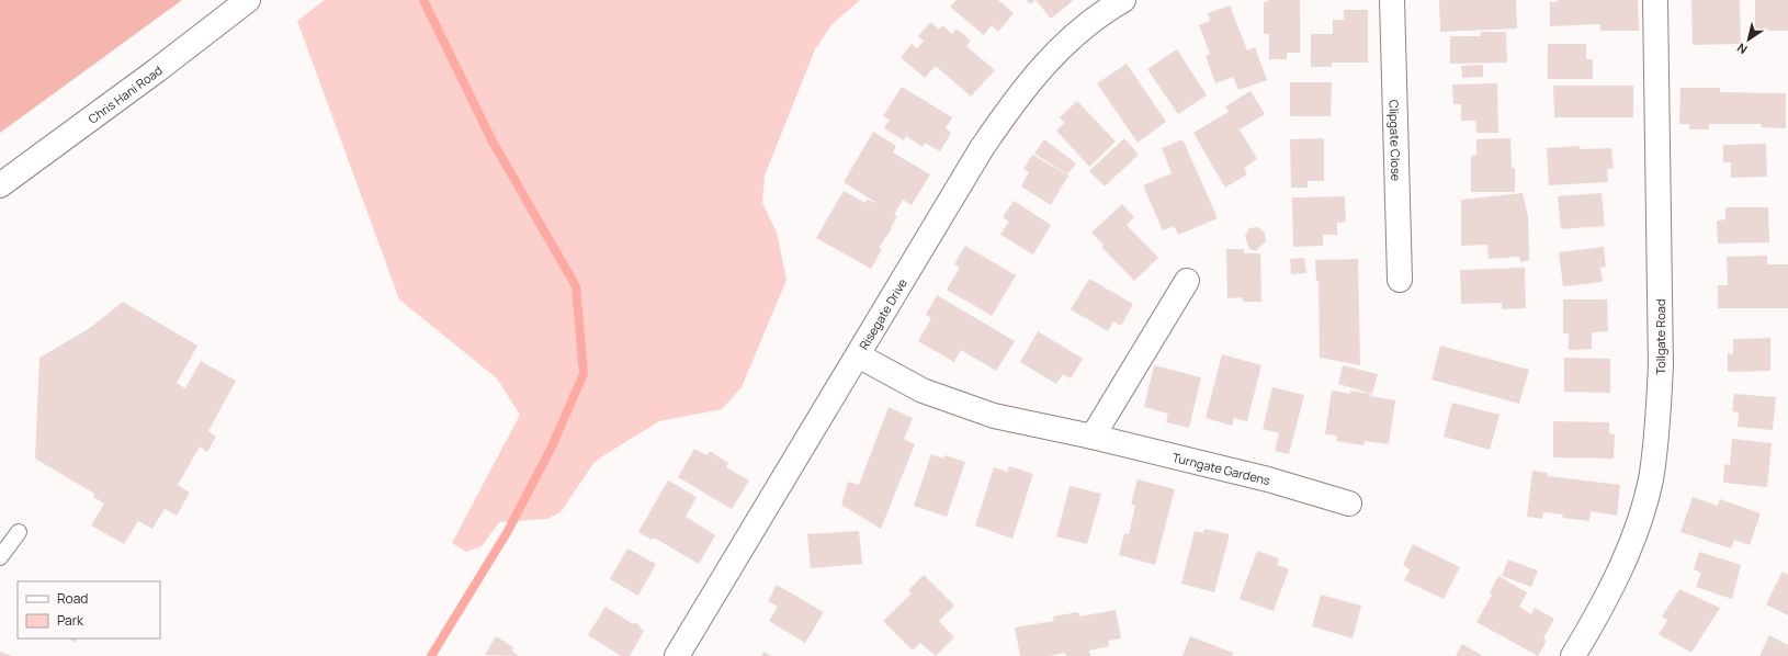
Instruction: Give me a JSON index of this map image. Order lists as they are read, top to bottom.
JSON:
{
  "streets": {
    "street": [
      "Chris Hani Road",
      "Clipgate Close",
      "Risegate Drive",
      "Tollgate Road",
      "Turngate Gardens"
    ]
  },
  "crossings": [
    ["Risegate Drive", "Turngate Gardens"]
  ],
  "legend": ["Road", "Park"],
  "north": "bottom left"
}
